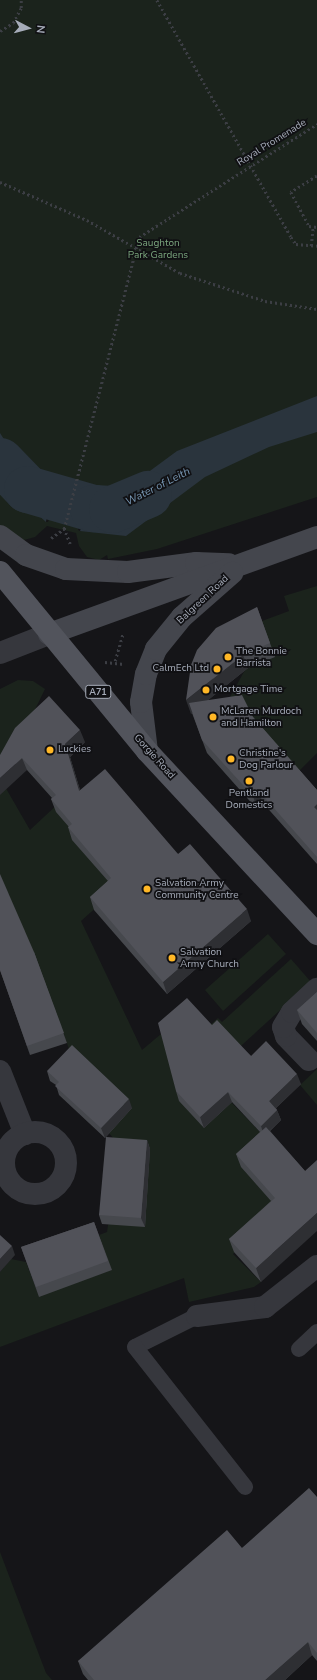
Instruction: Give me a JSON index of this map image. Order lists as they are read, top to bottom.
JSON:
{
  "streets": {
    "main road": ["A71", "Gorgie Road"],
    "street": ["Balgreen Road"],
    "path": ["Royal Promenade"]
  },
  "crossings": [
    ["Balgreen Road", "Gorgie Road"]
  ],
  "water": ["Water of Leith"],
  "parks": ["Saughton Park Gardens"],
  "places": [
    "The Bonnie Barrista",
    "CalmEch Ltd",
    "Mortgage Time",
    "McLaren Murdoch and Hamilton",
    "Luckies",
    "Christine's Dog Parlour",
    "Pentland Domestics",
    "Salvation Army Community Centre",
    "Salvation Army Church"
  ],
  "north": "right"
}
